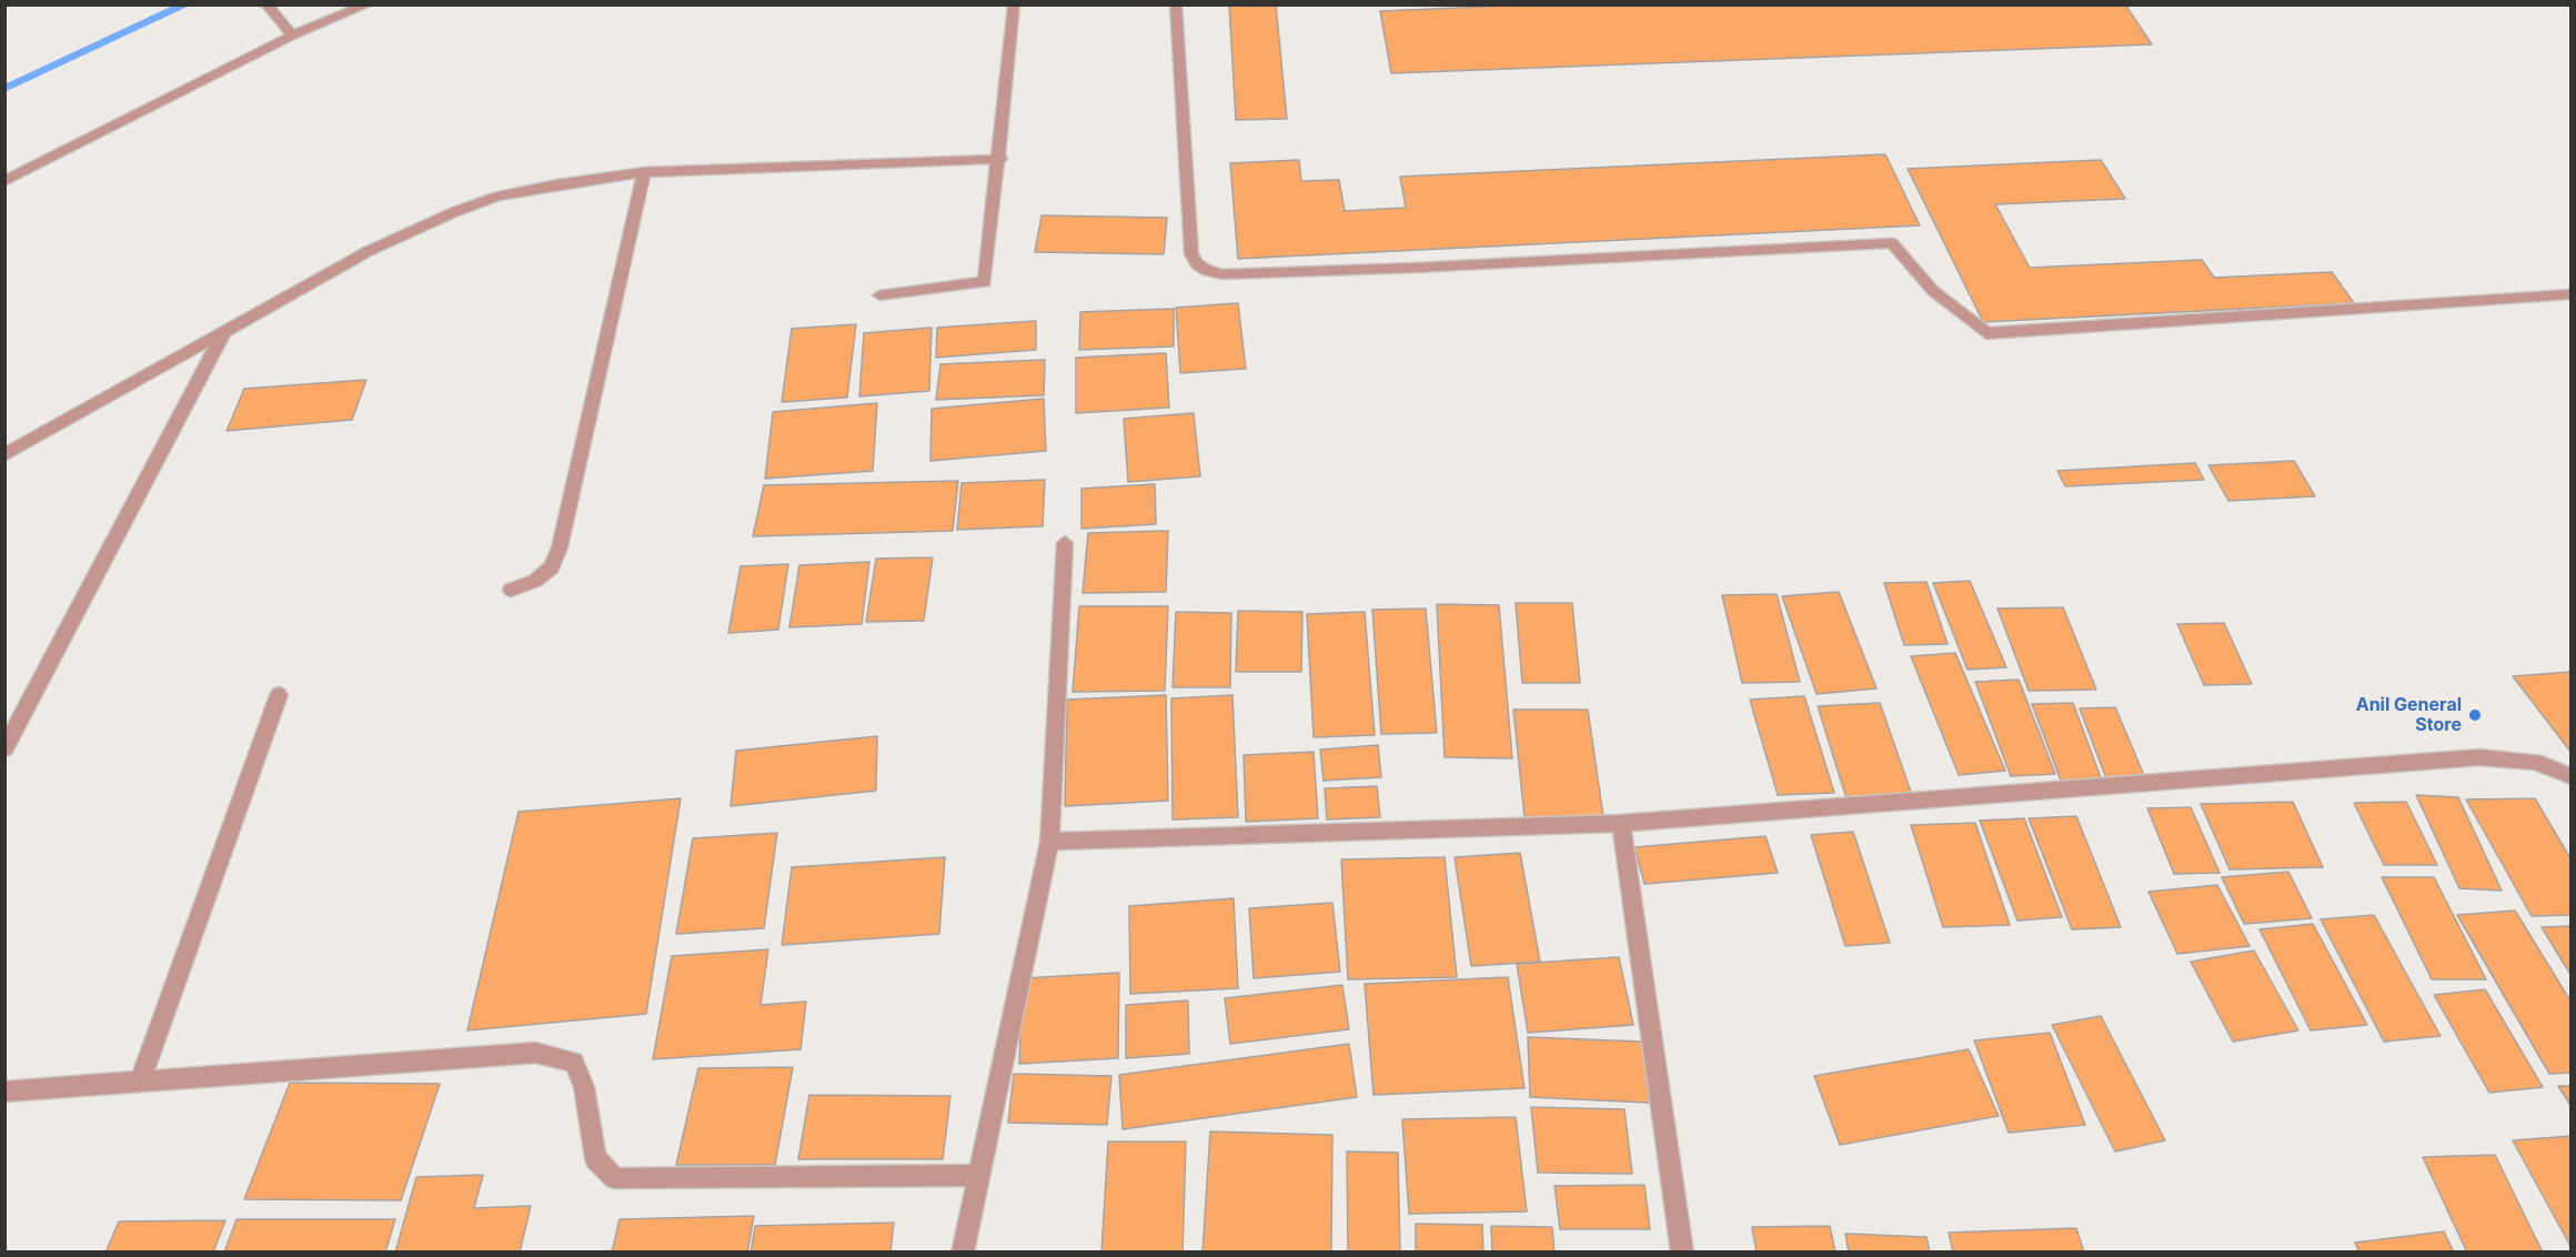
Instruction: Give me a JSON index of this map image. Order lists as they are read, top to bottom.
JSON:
{
  "places": ["Anil General Store"]
}
